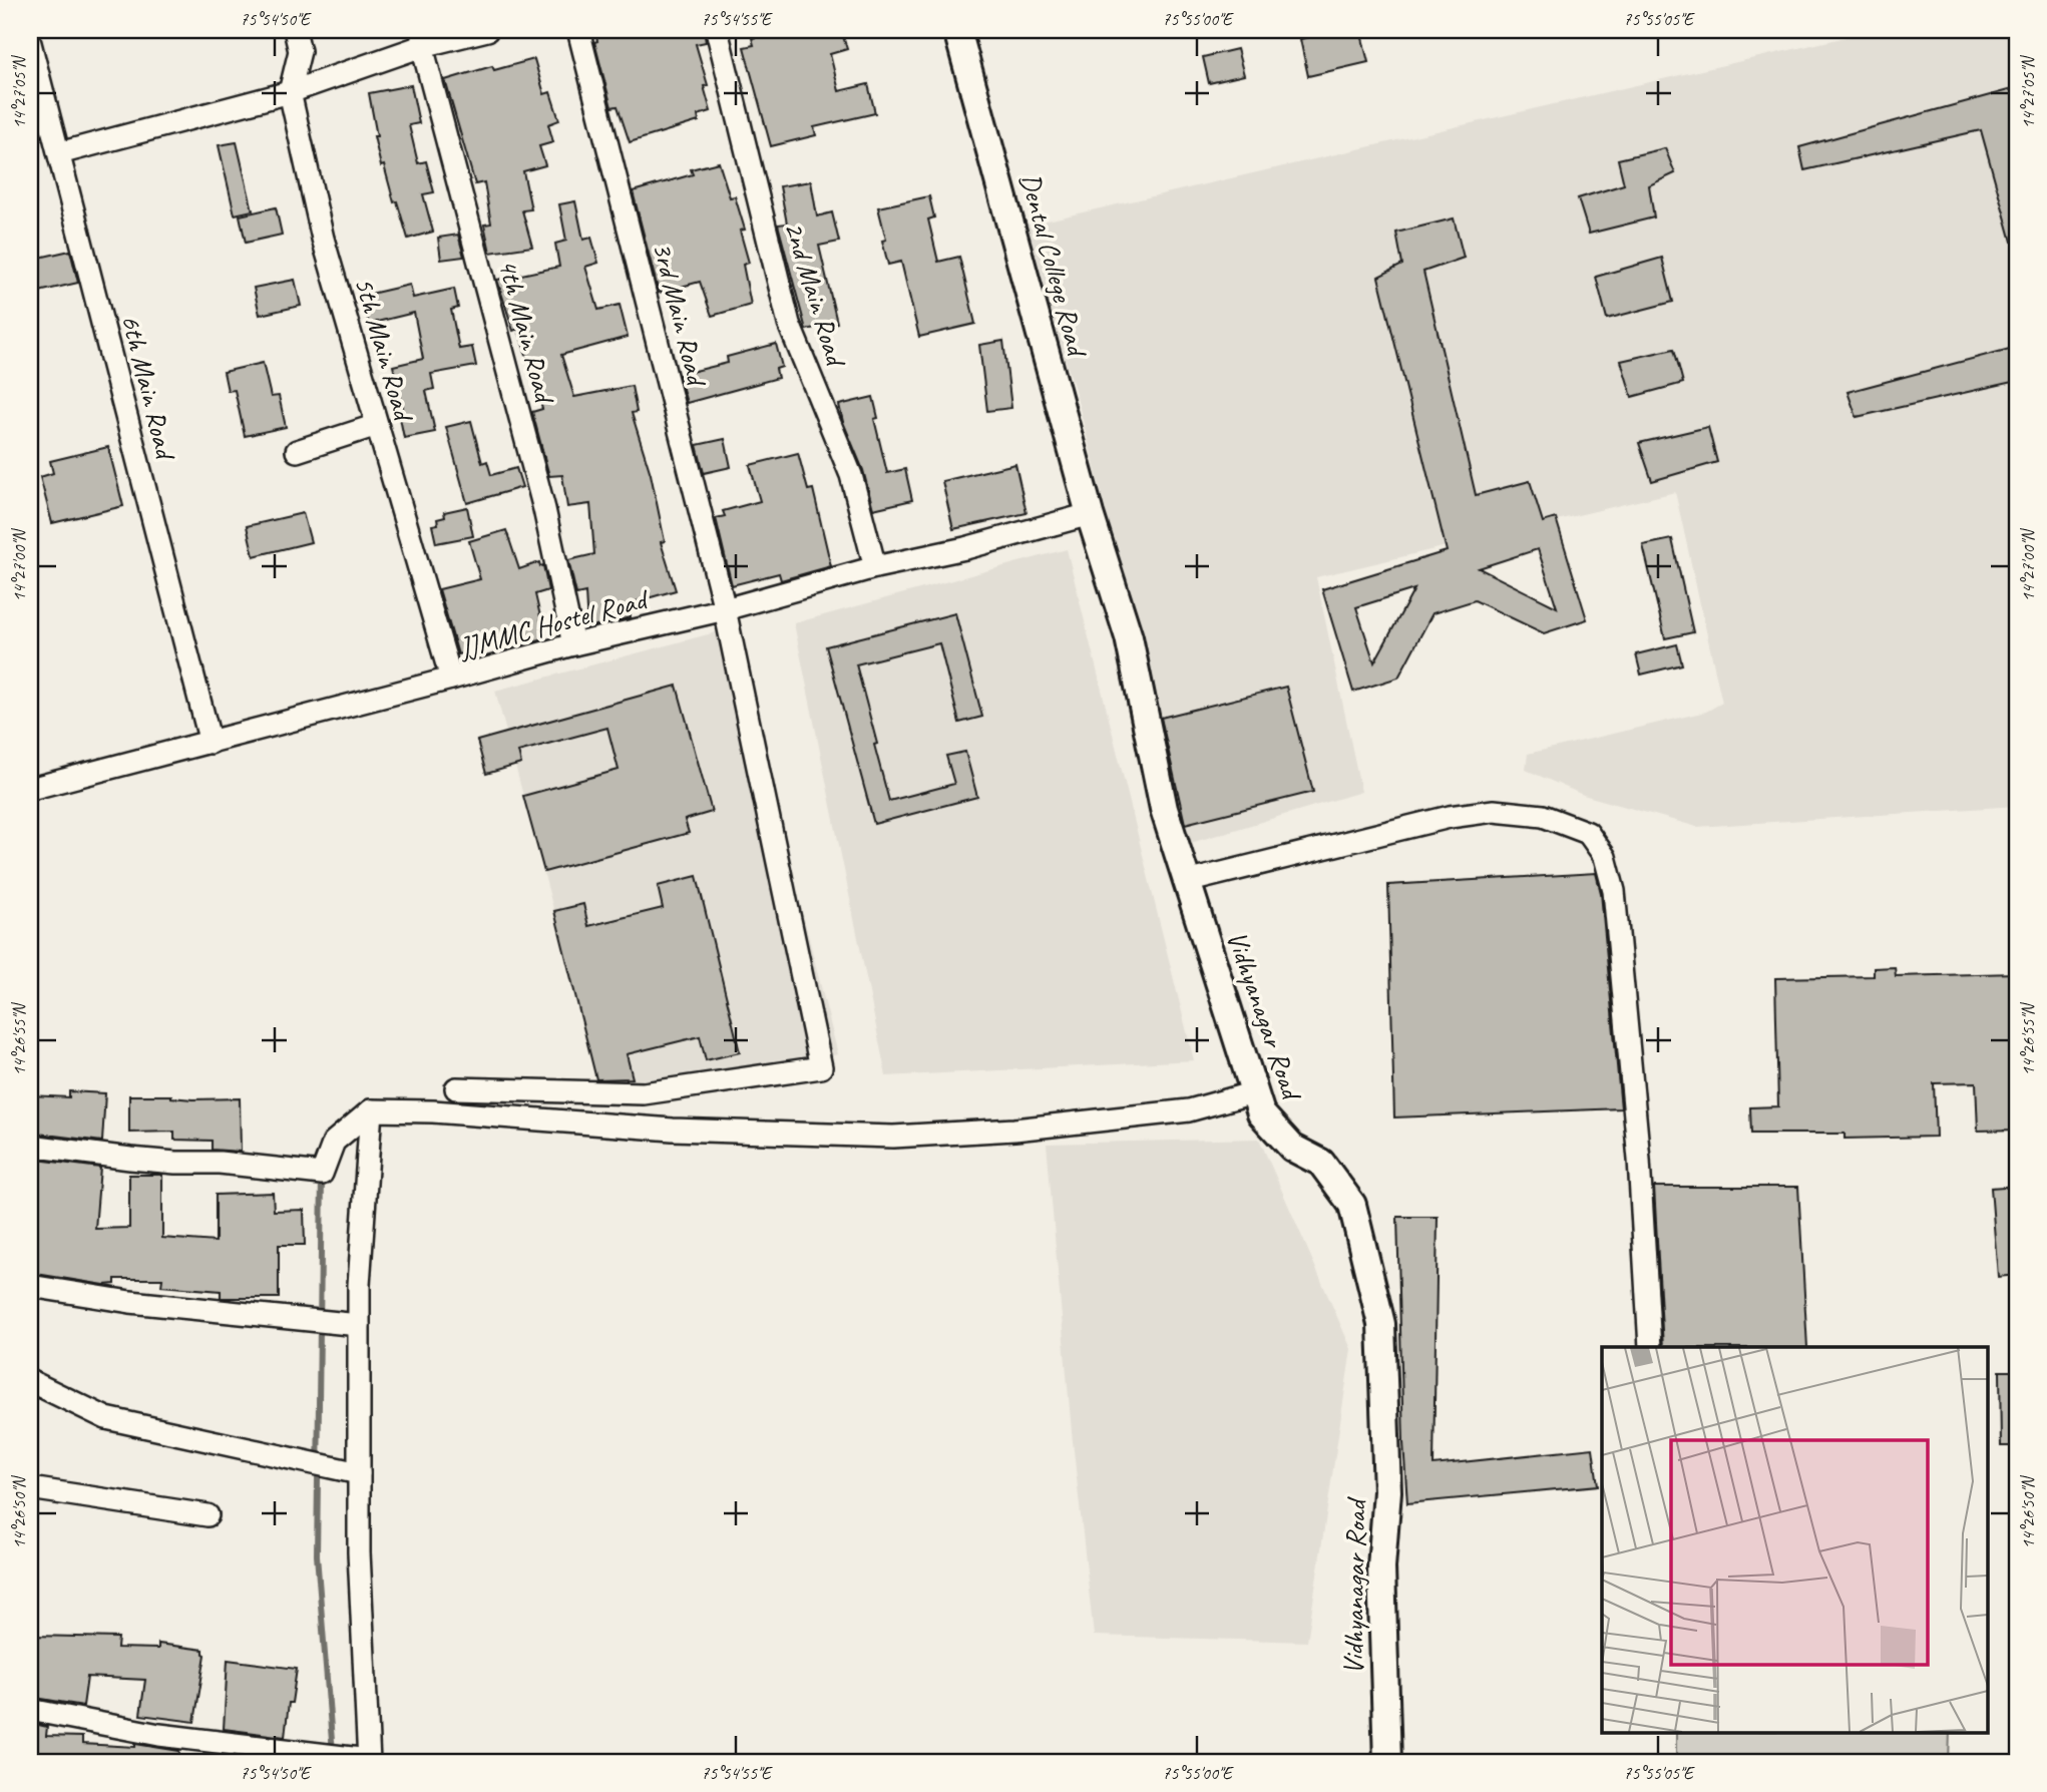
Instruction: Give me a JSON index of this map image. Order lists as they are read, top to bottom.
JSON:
{
  "streets": {
    "street": [
      "Dental College Road",
      "2nd Main Road",
      "3rd Main Road",
      "4th Main Road",
      "5th Main Road",
      "6th Main Road",
      "JJMMC Hostel Road",
      "Vidhyanagar Road"
    ]
  },
  "crossings": [
    ["Dental College Road", "JJMMC Hostel Road"],
    ["Dental College Road", "Vidhyanagar Road"],
    ["2nd Main Road", "JJMMC Hostel Road"],
    ["3rd Main Road", "JJMMC Hostel Road"],
    ["4th Main Road", "JJMMC Hostel Road"],
    ["5th Main Road", "JJMMC Hostel Road"],
    ["6th Main Road", "JJMMC Hostel Road"],
    ["JJMMC Hostel Road", "Vidhyanagar Road"]
  ],
  "coordinates": [
    "75°54'50\"E",
    "75°54'55\"E",
    "75°55'00\"E",
    "75°55'05\"E",
    "14°27'05\"N",
    "14°27'00\"N",
    "14°26'55\"N",
    "14°26'50\"N"
  ]
}
